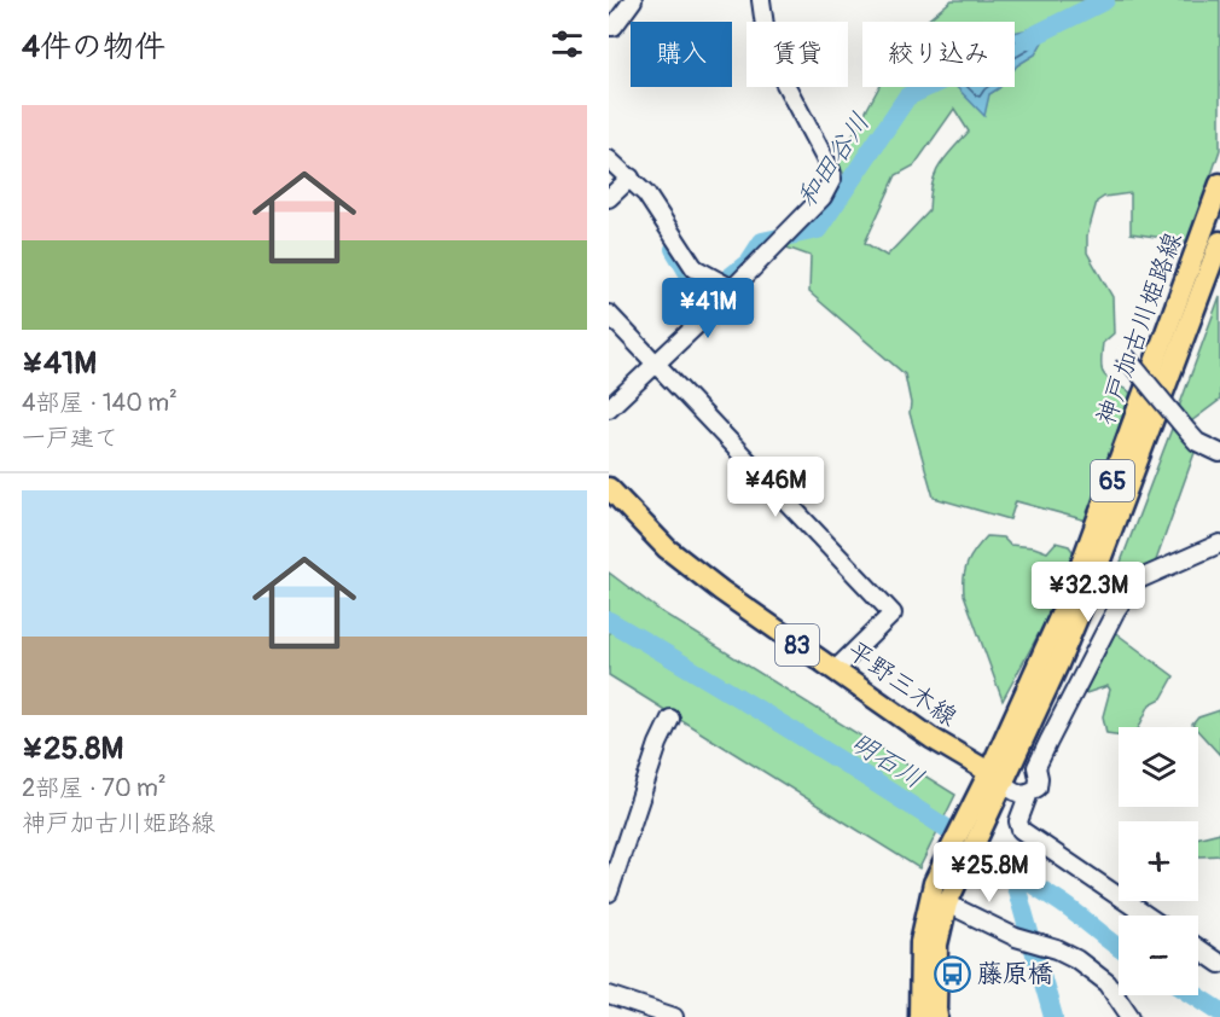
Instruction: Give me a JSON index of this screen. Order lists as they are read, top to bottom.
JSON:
{
  "streets": {
    "main road": [
      "神戸加古川姫路線",
      "65",
      "83",
      "平野三木線"
    ]
  },
  "crossings": [
    ["神戸加古川姫路線", "平野三木線"]
  ],
  "water": ["和田谷川", "明石川"],
  "places": {
    "bus stop": ["藤原橋"]
  },
  "page": {
    "heading": "4件の物件",
    "chip": ["購入", "賃貸", "絞り込み"],
    "list": [
      {
        "name": "¥41M",
        "note": "4部屋 · 140 m² · 一戸建て"
      },
      {
        "name": "¥25.8M",
        "note": "2部屋 · 70 m² · 神戸加古川姫路線"
      }
    ],
    "price": [
      "¥41M",
      "¥46M",
      "¥32.3M",
      "¥25.8M"
    ],
    "map_buttons": ["+", "−"]
  }
}
